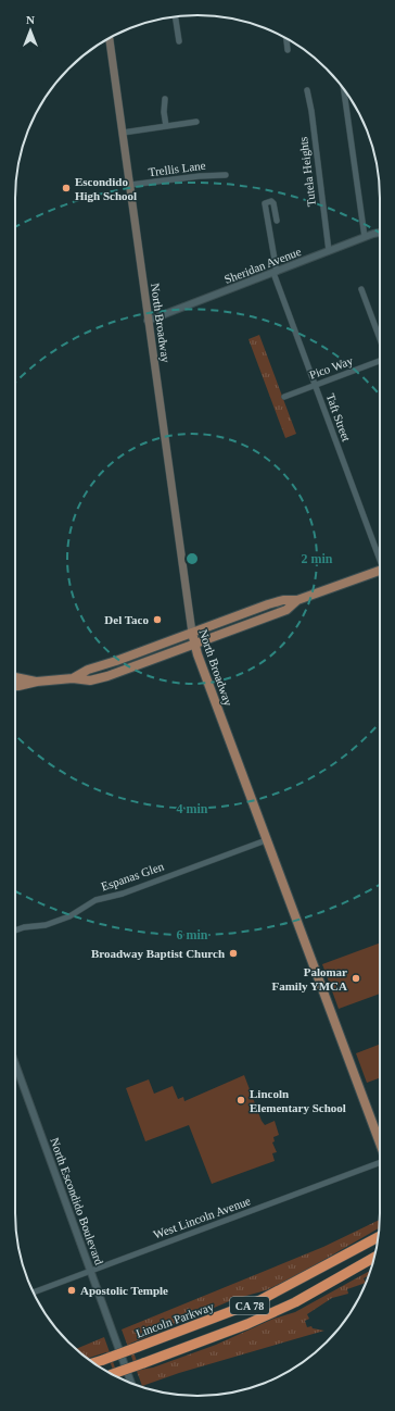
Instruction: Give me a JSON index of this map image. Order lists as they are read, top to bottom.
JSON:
{
  "streets": {
    "highway": ["CA 78", "Lincoln Parkway"],
    "main road": ["North Broadway"],
    "street": [
      "Trellis Lane",
      "Tutela Heights",
      "Sheridan Avenue",
      "Pico Way",
      "Taft Street",
      "Espanas Glen",
      "North Escondido Boulevard",
      "West Lincoln Avenue"
    ]
  },
  "crossings": [
    ["Trellis Lane", "North Broadway"],
    ["Tutela Heights", "Sheridan Avenue"],
    ["Sheridan Avenue", "North Broadway"],
    ["Sheridan Avenue", "Taft Street"],
    ["North Broadway", "Espanas Glen"],
    ["Pico Way", "Taft Street"],
    ["North Escondido Boulevard", "West Lincoln Avenue"]
  ],
  "places": [
    "Escondido High School",
    "Del Taco",
    "Broadway Baptist Church",
    "Palomar Family YMCA",
    "Lincoln Elementary School",
    "Apostolic Temple"
  ],
  "north": "top",
  "rings": ["2 min", "4 min", "6 min"]
}
